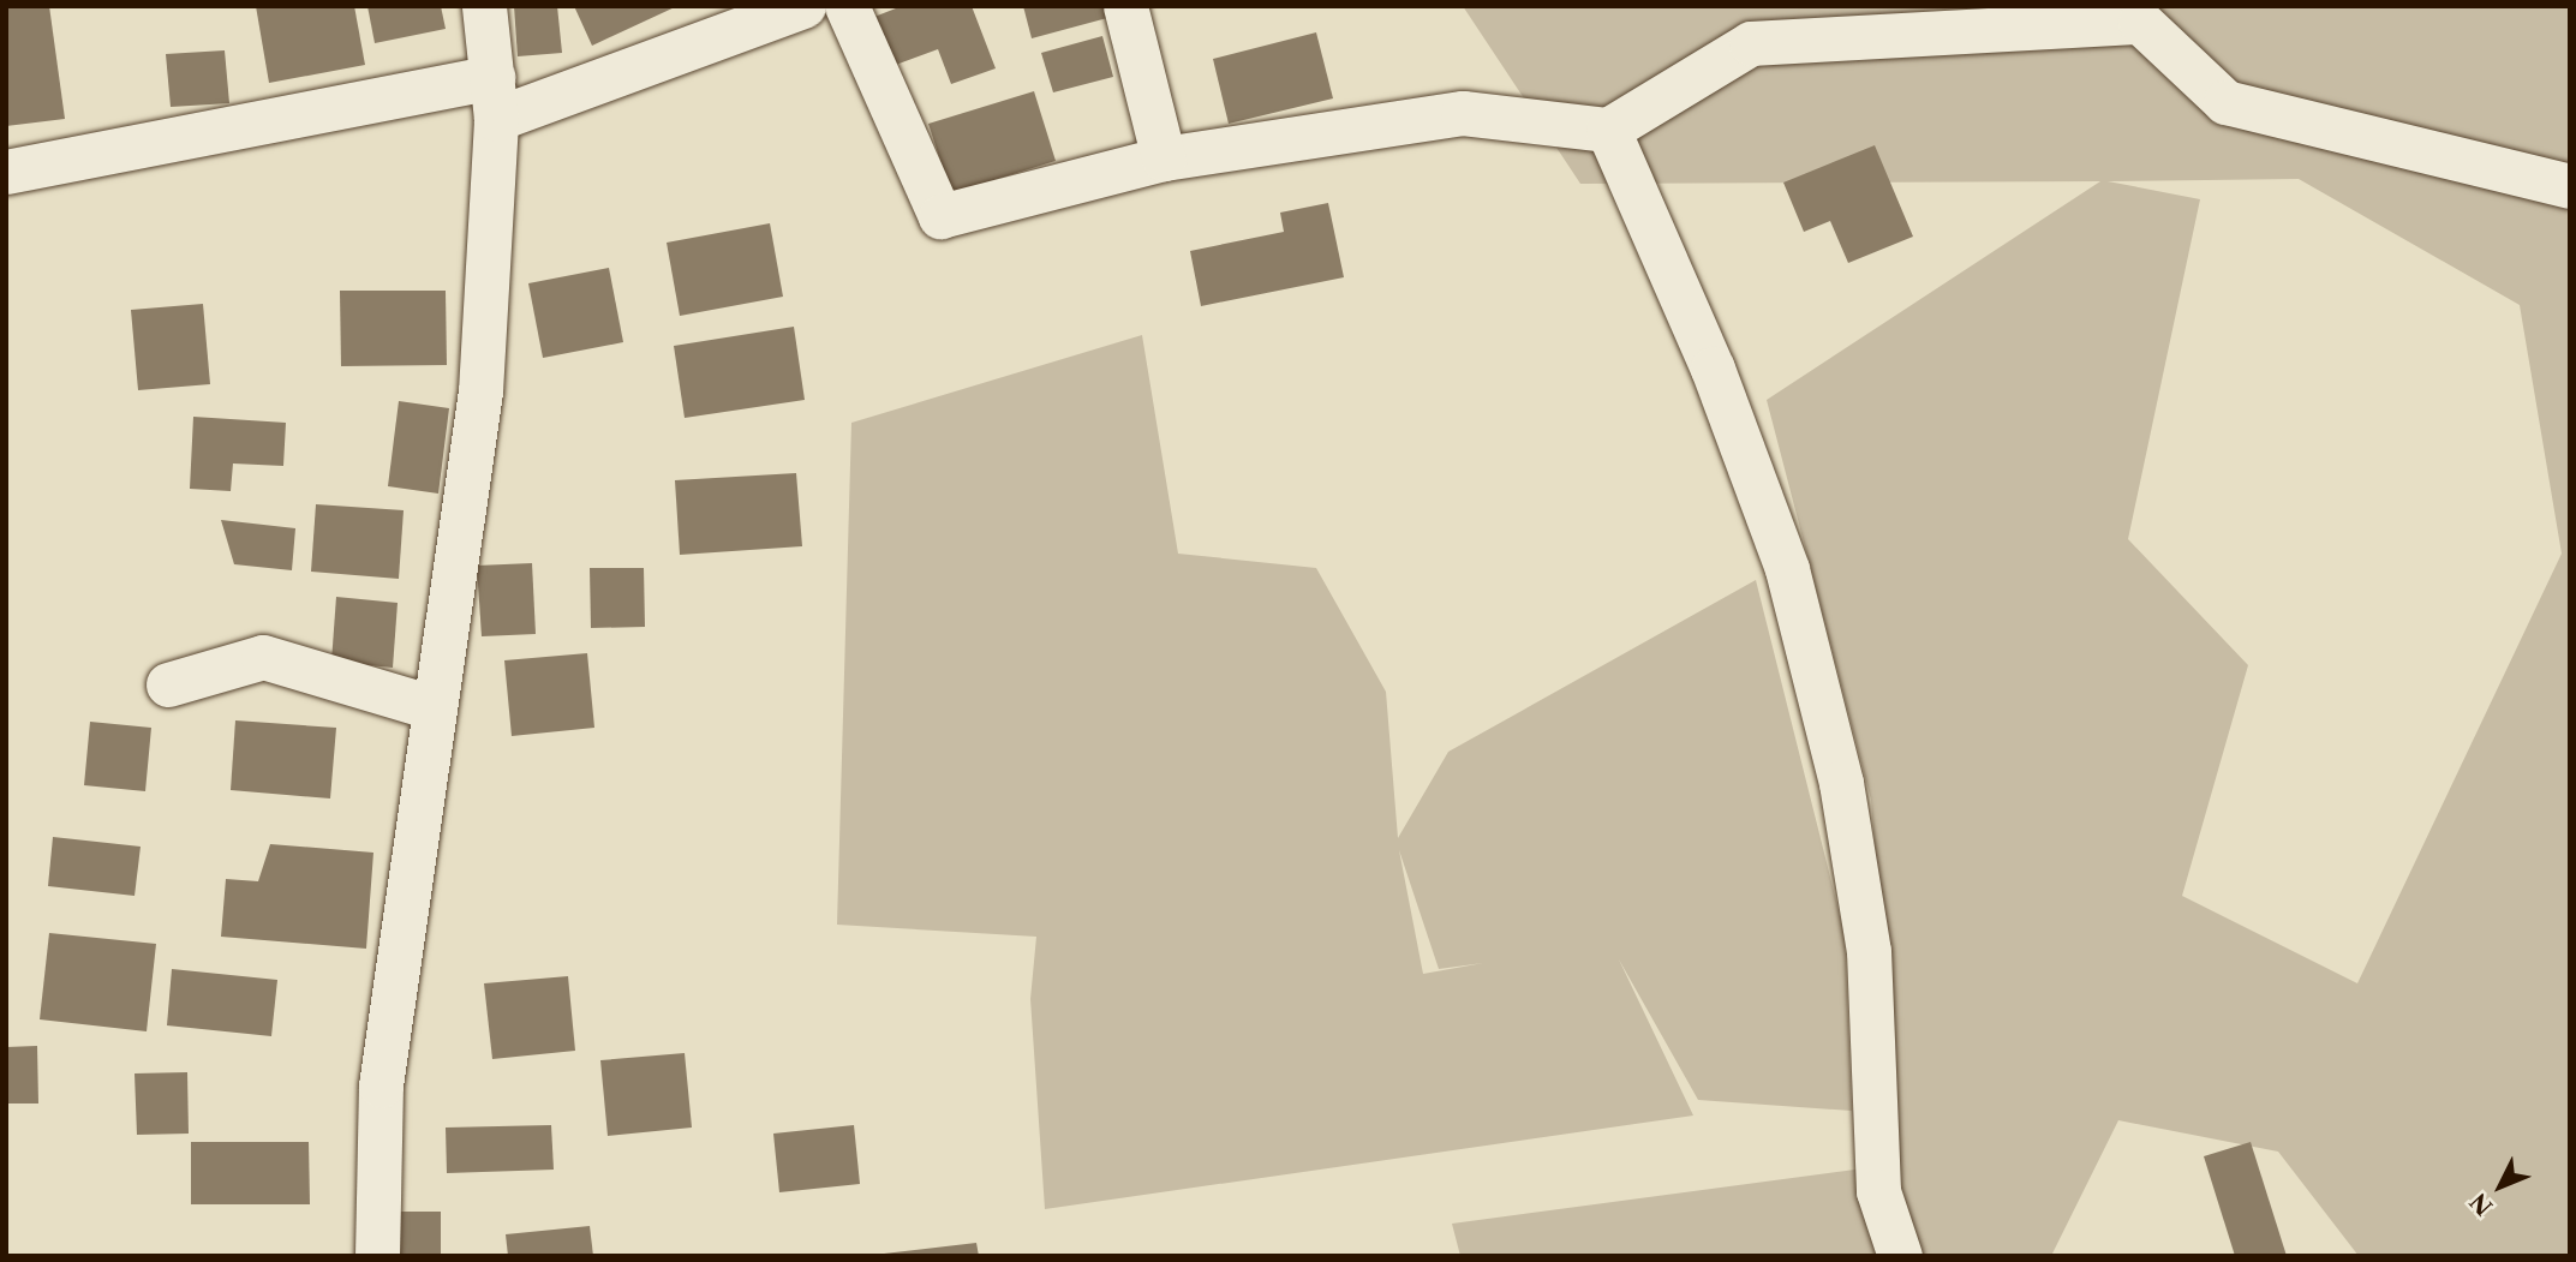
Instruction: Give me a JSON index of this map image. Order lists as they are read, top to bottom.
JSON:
{
  "north": "bottom left"
}
